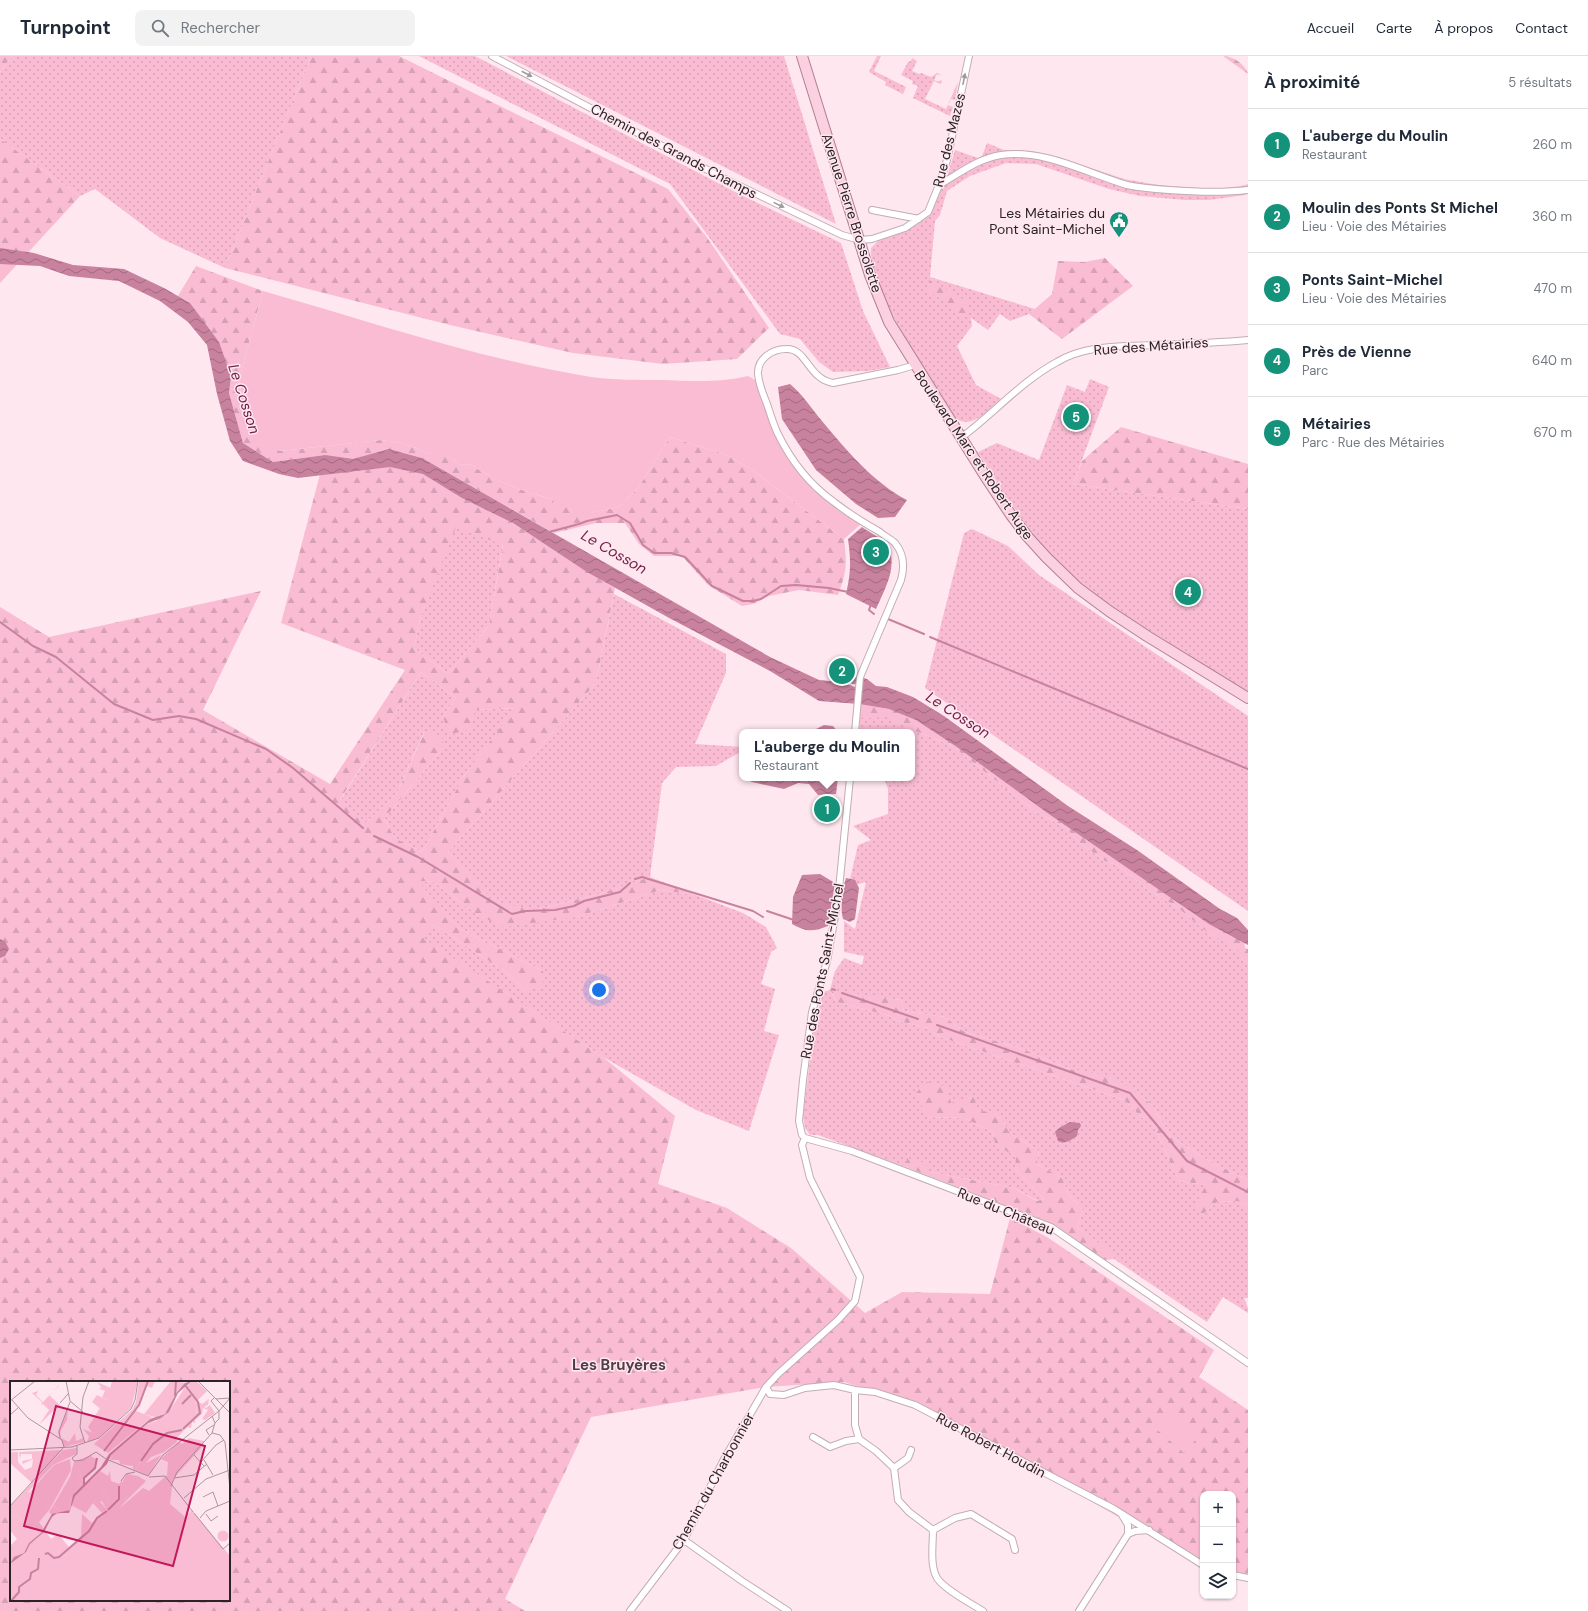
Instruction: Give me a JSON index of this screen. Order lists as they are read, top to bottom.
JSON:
{
  "streets": {
    "main road": ["Avenue Pierre Brossolette", "Boulevard Marc et Robert Auge"],
    "street": [
      "Rue des Mazes",
      "Chemin des Grands Champs",
      "Rue des Métairies",
      "Rue des Ponts Saint-Michel",
      "Rue du Château",
      "Rue Robert Houdin",
      "Chemin du Charbonnier"
    ]
  },
  "crossings": [
    ["Rue des Mazes", "Chemin des Grands Champs"],
    ["Rue des Mazes", "Avenue Pierre Brossolette"],
    ["Chemin des Grands Champs", "Avenue Pierre Brossolette"],
    ["Avenue Pierre Brossolette", "Boulevard Marc et Robert Auge"],
    ["Rue des Métairies", "Boulevard Marc et Robert Auge"],
    ["Rue des Ponts Saint-Michel", "Rue du Château"],
    ["Rue des Ponts Saint-Michel", "Rue Robert Houdin"],
    ["Rue des Ponts Saint-Michel", "Chemin du Charbonnier"],
    ["Rue Robert Houdin", "Chemin du Charbonnier"]
  ],
  "one_way": ["Rue des Mazes", "Chemin des Grands Champs"],
  "districts": ["Les Bruyères"],
  "water": ["Le Cosson"],
  "places": {
    "public building": ["Les Métairies du Pont Saint-Michel"]
  },
  "page": {
    "header": "Turnpoint",
    "search": "Rechercher",
    "nav": [
      "Accueil",
      "Carte",
      "À propos",
      "Contact"
    ],
    "heading": ["À proximité", "5 résultats"],
    "list": [
      {
        "mark": "1",
        "name": "L'auberge du Moulin",
        "note": "Restaurant",
        "value": "260 m"
      },
      {
        "mark": "2",
        "name": "Moulin des Ponts St Michel",
        "note": "Lieu · Voie des Métairies",
        "value": "360 m"
      },
      {
        "mark": "3",
        "name": "Ponts Saint-Michel",
        "note": "Lieu · Voie des Métairies",
        "value": "470 m"
      },
      {
        "mark": "4",
        "name": "Près de Vienne",
        "note": "Parc",
        "value": "640 m"
      },
      {
        "mark": "5",
        "name": "Métairies",
        "note": "Parc · Rue des Métairies",
        "value": "670 m"
      }
    ],
    "pins": [
      "5",
      "3",
      "4",
      "2",
      "1"
    ],
    "popup": ["L'auberge du Moulin", "Restaurant"],
    "map_buttons": ["+", "−"]
  }
}
